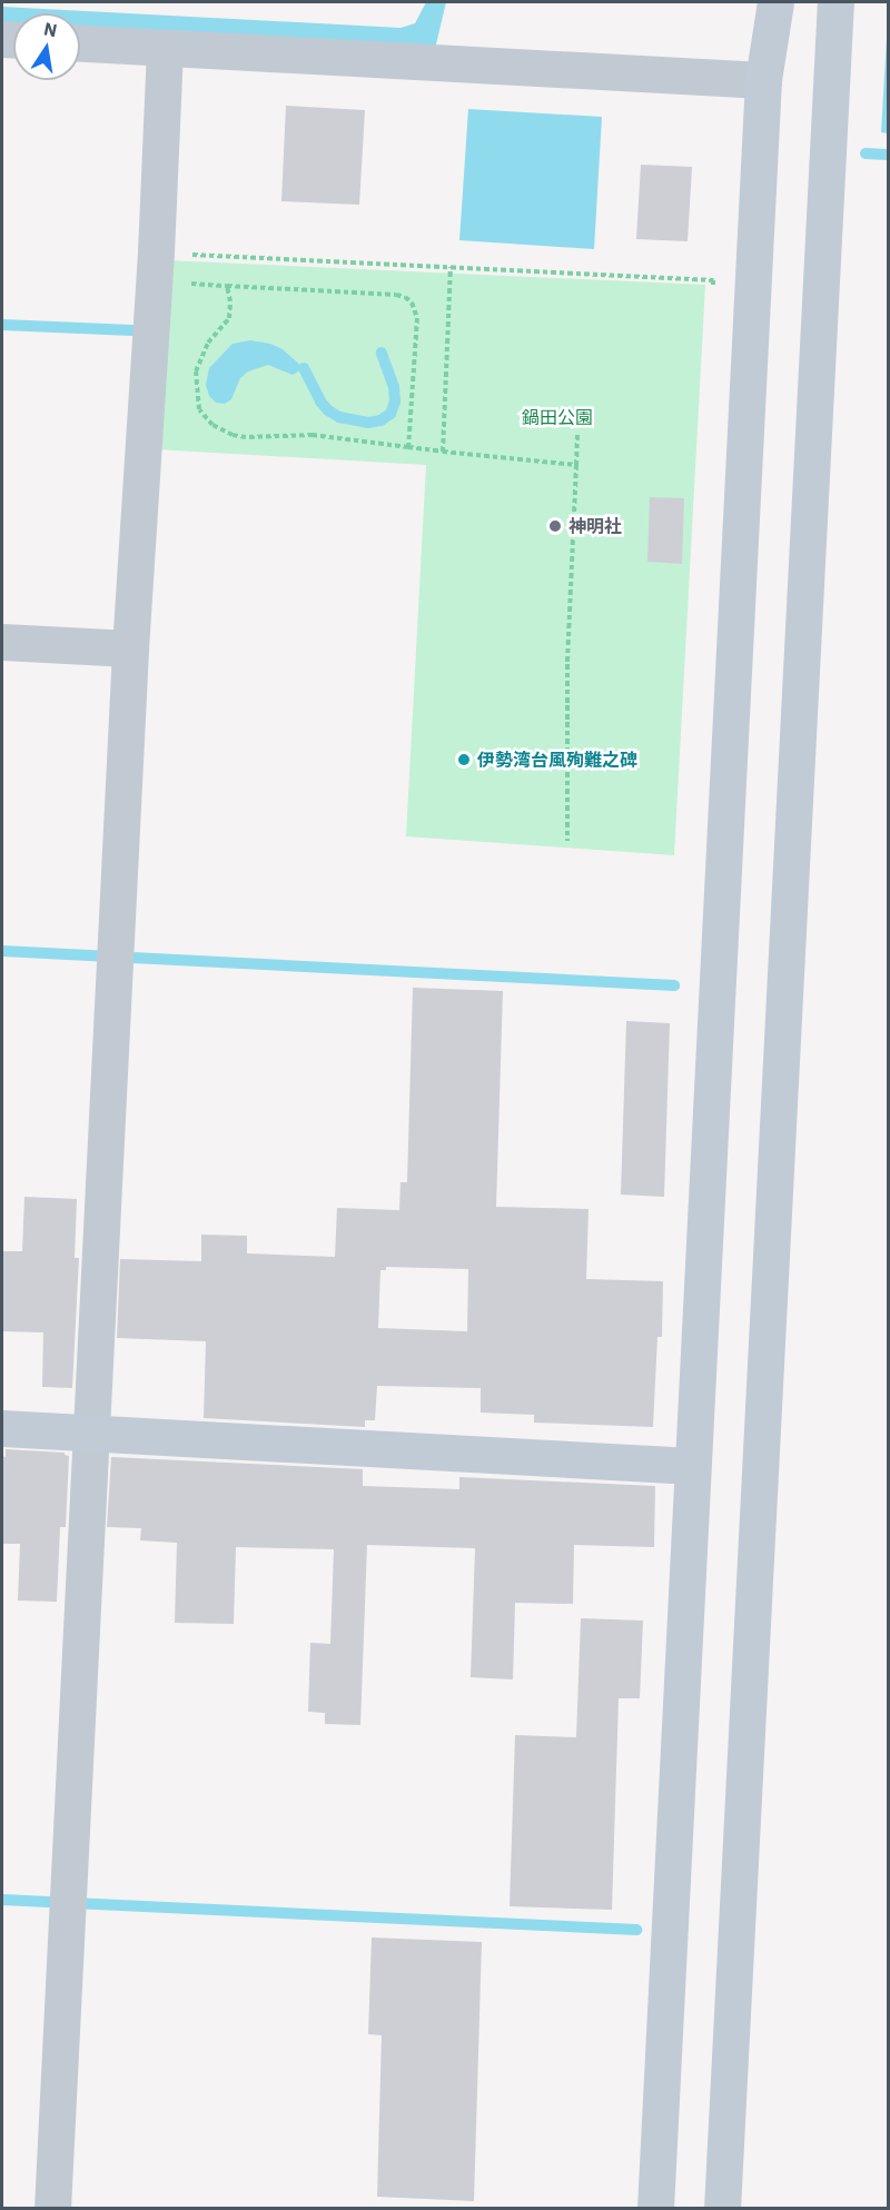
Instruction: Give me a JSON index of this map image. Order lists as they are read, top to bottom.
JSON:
{
  "parks": ["鍋田公園"],
  "places": ["神明社", "伊勢湾台風殉難之碑"],
  "north": "top"
}
